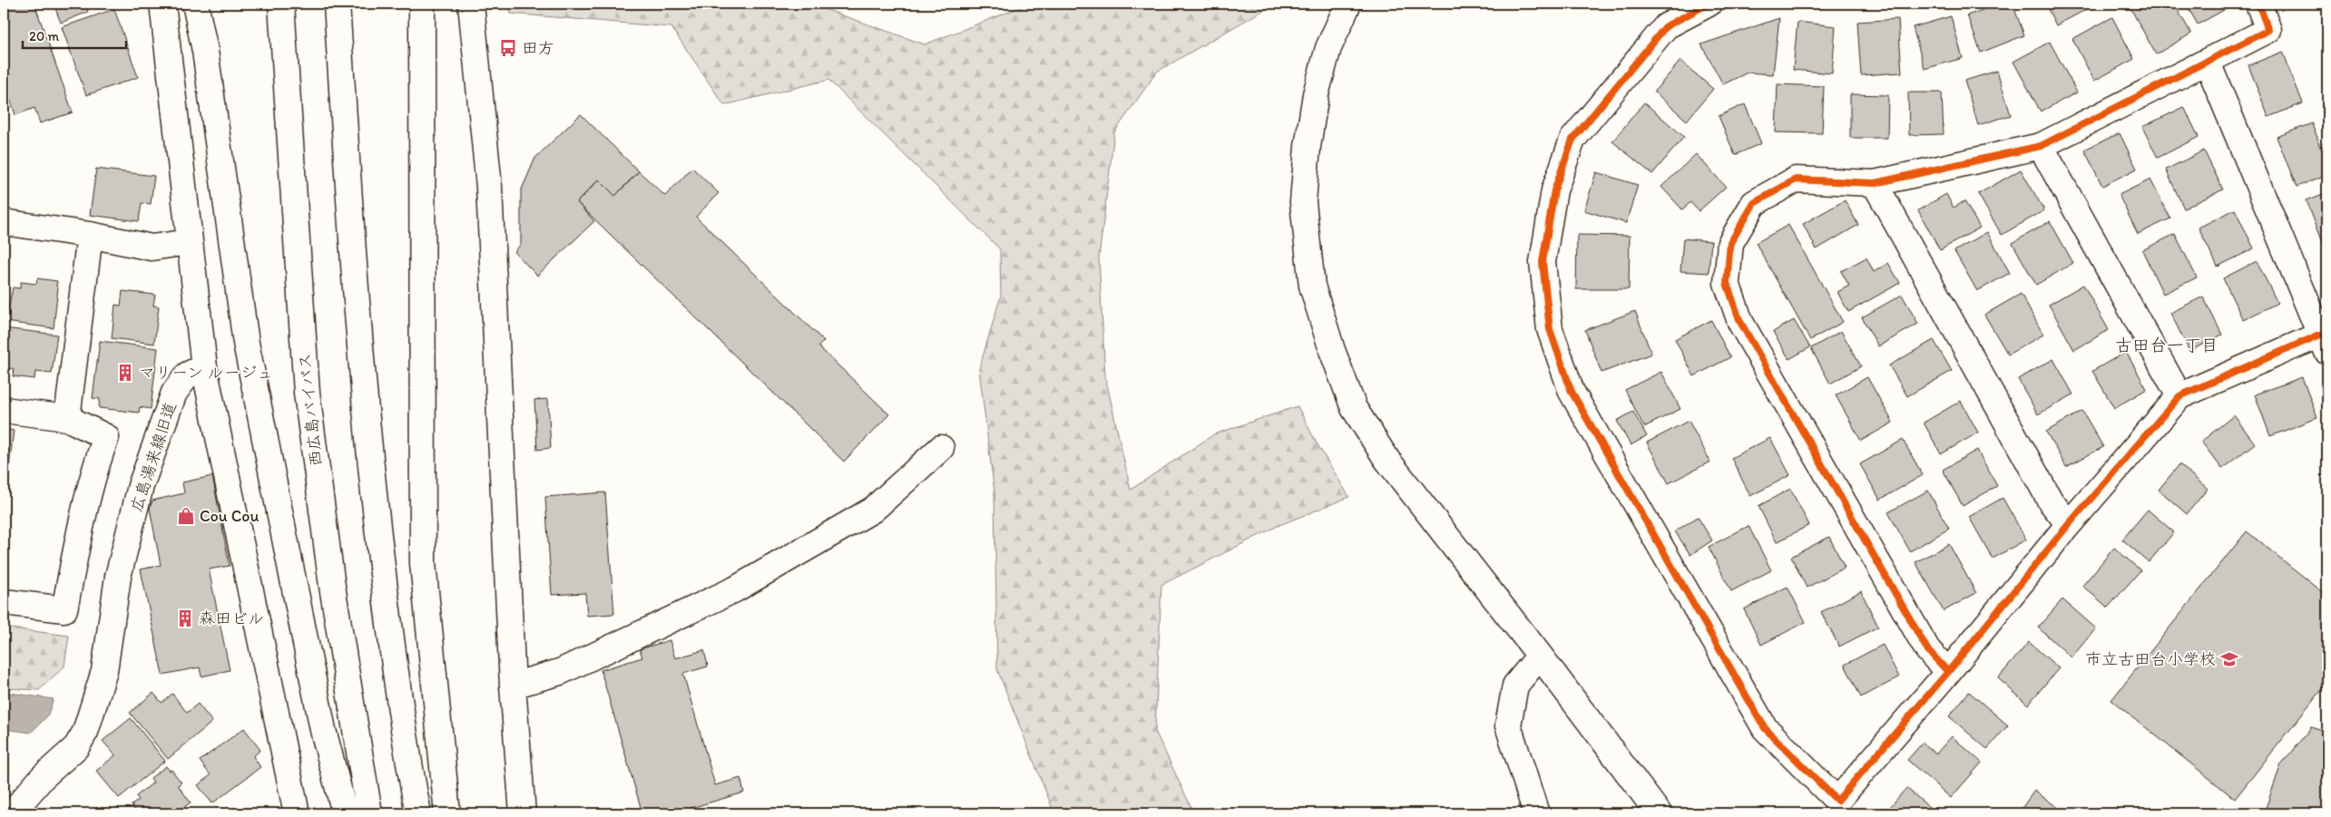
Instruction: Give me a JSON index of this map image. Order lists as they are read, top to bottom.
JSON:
{
  "streets": {
    "main road": ["西広島バイパス", "広島湯来線旧道"]
  },
  "districts": ["古田台一丁目"],
  "places": {
    "bus stop": ["田方"],
    "building": ["マリーン ルージュ", "森田ビル"],
    "shop": ["Cou Cou"],
    "school or university": ["市立古田台小学校"]
  },
  "scale_bar": "20 m"
}
